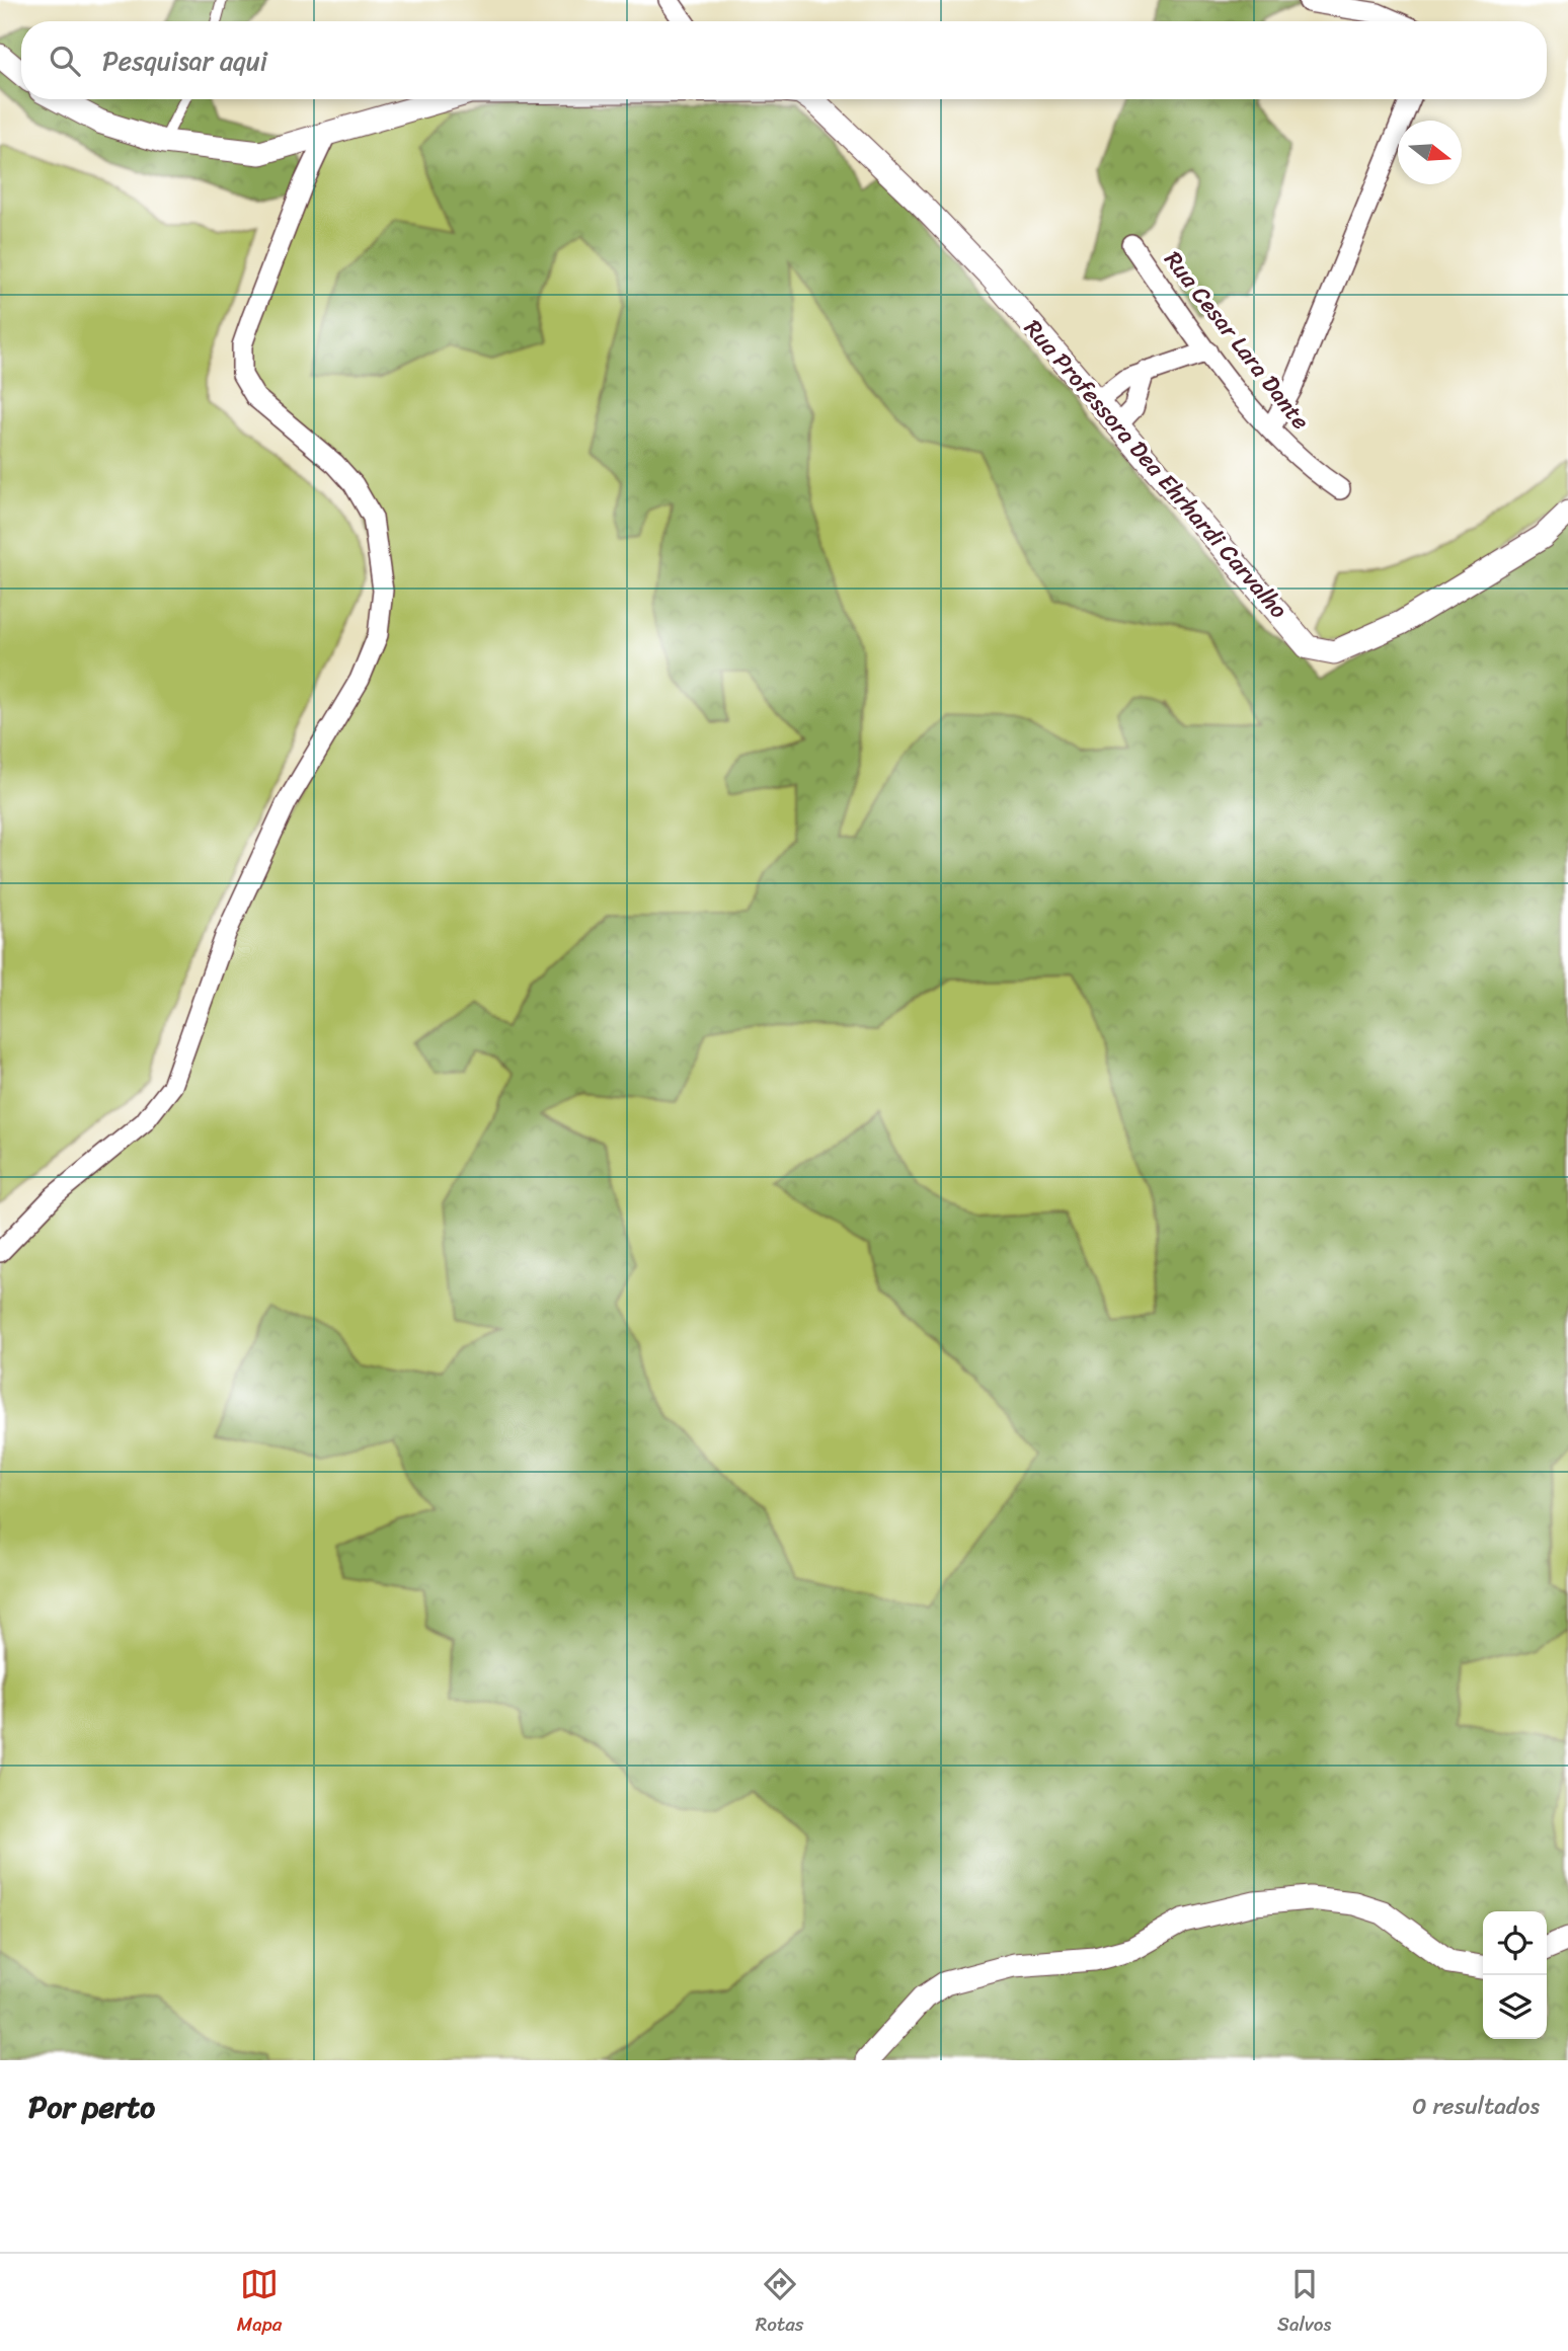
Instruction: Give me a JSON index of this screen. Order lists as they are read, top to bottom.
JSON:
{
  "streets": {
    "street": ["Rua Cesar Lara Dante", "Rua Professora Dea Ehrhardi Carvalho"]
  },
  "north": "right",
  "page": {
    "search": "Pesquisar aqui",
    "heading": ["Por perto", "0 resultados"],
    "nav": ["Mapa", "Rotas", "Salvos"]
  }
}
